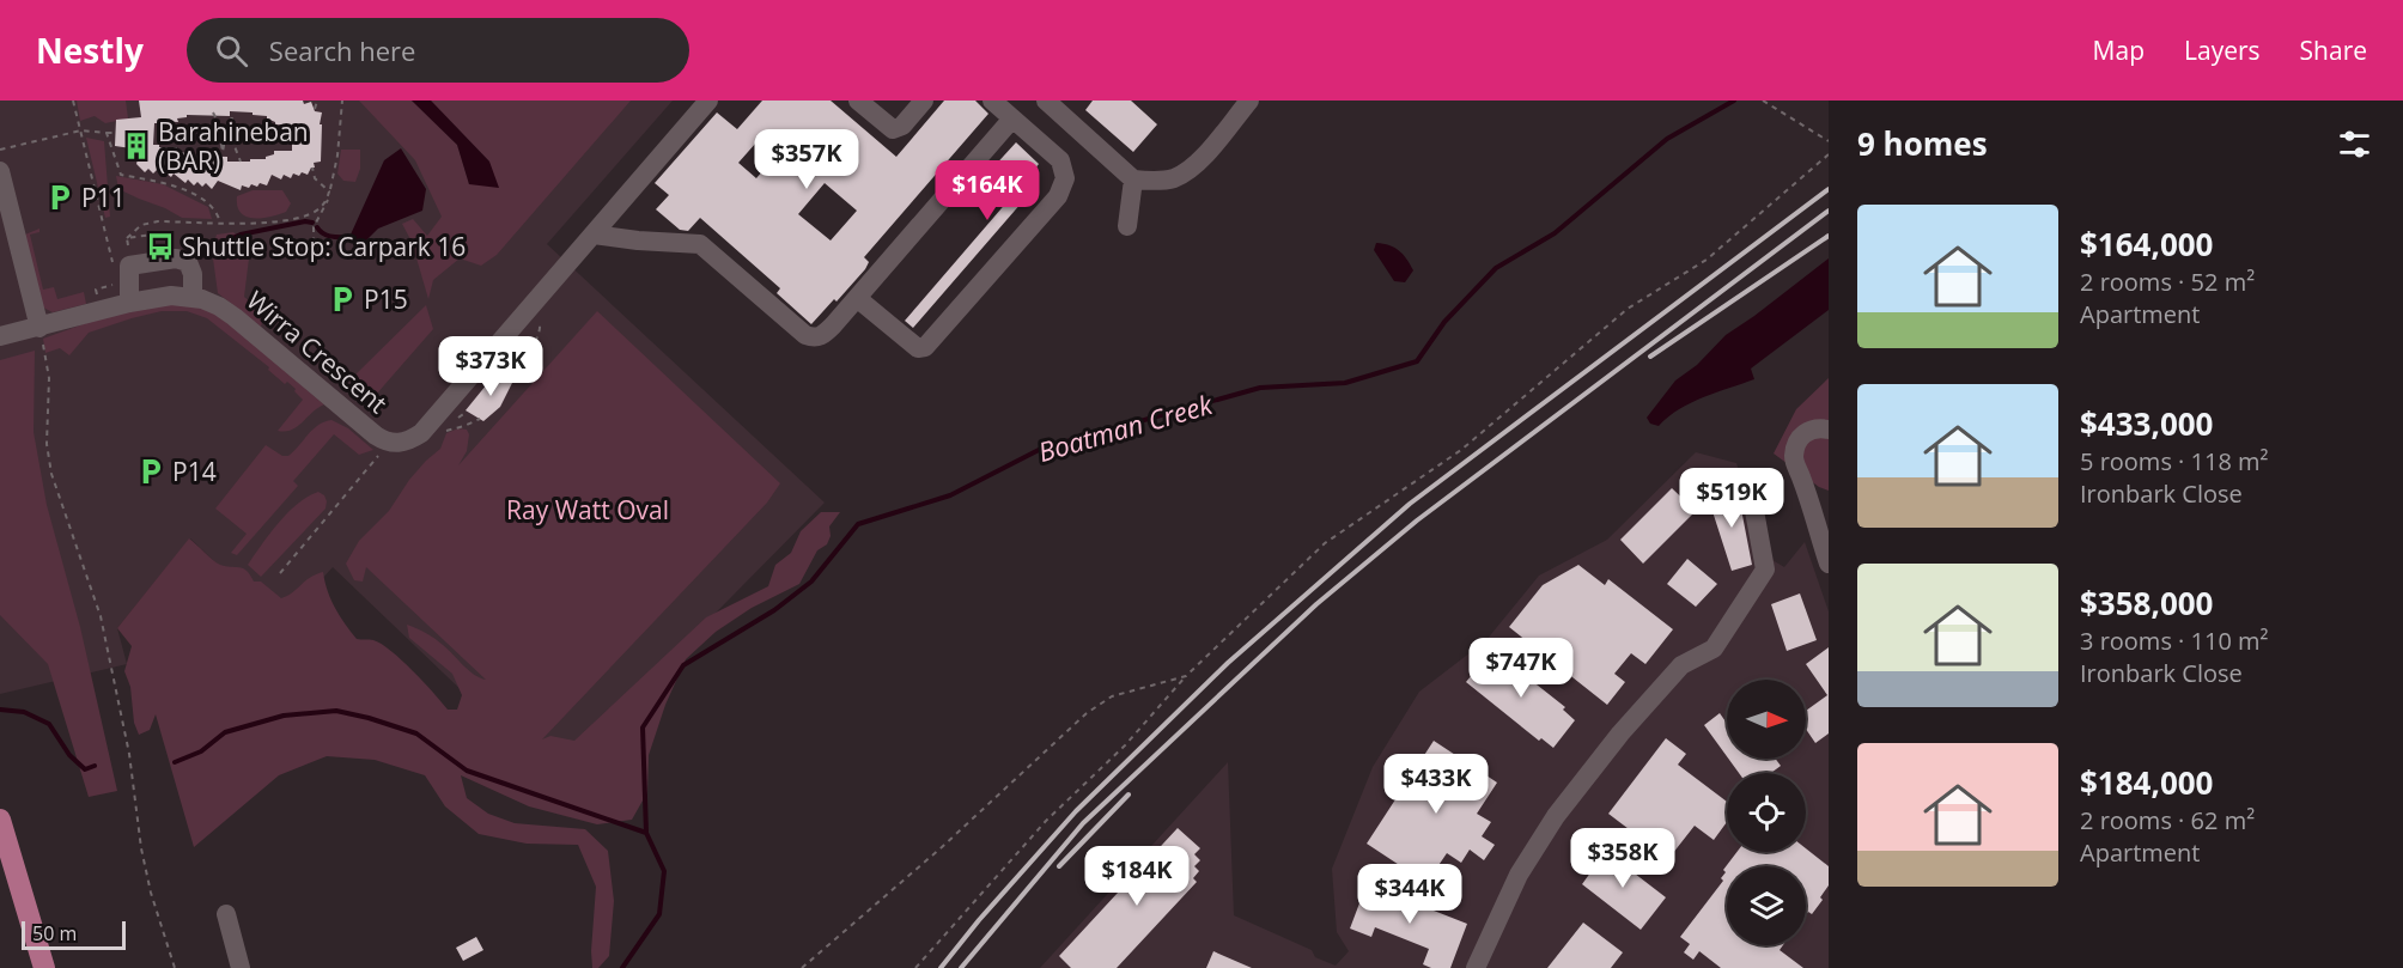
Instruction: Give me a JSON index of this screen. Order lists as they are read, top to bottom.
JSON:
{
  "streets": {
    "street": ["Wirra Crescent"]
  },
  "water": ["Boatman Creek"],
  "parks": ["Ray Watt Oval"],
  "places": {
    "building": ["Barahineban (BAR)"],
    "parking": ["P11", "P15", "P14"],
    "bus stop": ["Shuttle Stop: Carpark 16"]
  },
  "scale_bar": "50 m",
  "north": "right",
  "page": {
    "header": "Nestly",
    "search": "Search here",
    "nav": ["Map", "Layers", "Share"],
    "heading": "9 homes",
    "price": [
      "$357K",
      "$164K",
      "$373K",
      "$519K",
      "$747K",
      "$433K",
      "$358K",
      "$184K",
      "$344K"
    ],
    "list": [
      {
        "name": "$164,000",
        "note": "2 rooms · 52 m² · Apartment"
      },
      {
        "name": "$433,000",
        "note": "5 rooms · 118 m² · Ironbark Close"
      },
      {
        "name": "$358,000",
        "note": "3 rooms · 110 m² · Ironbark Close"
      },
      {
        "name": "$184,000",
        "note": "2 rooms · 62 m² · Apartment"
      }
    ],
    "scale": "50 m"
  }
}
